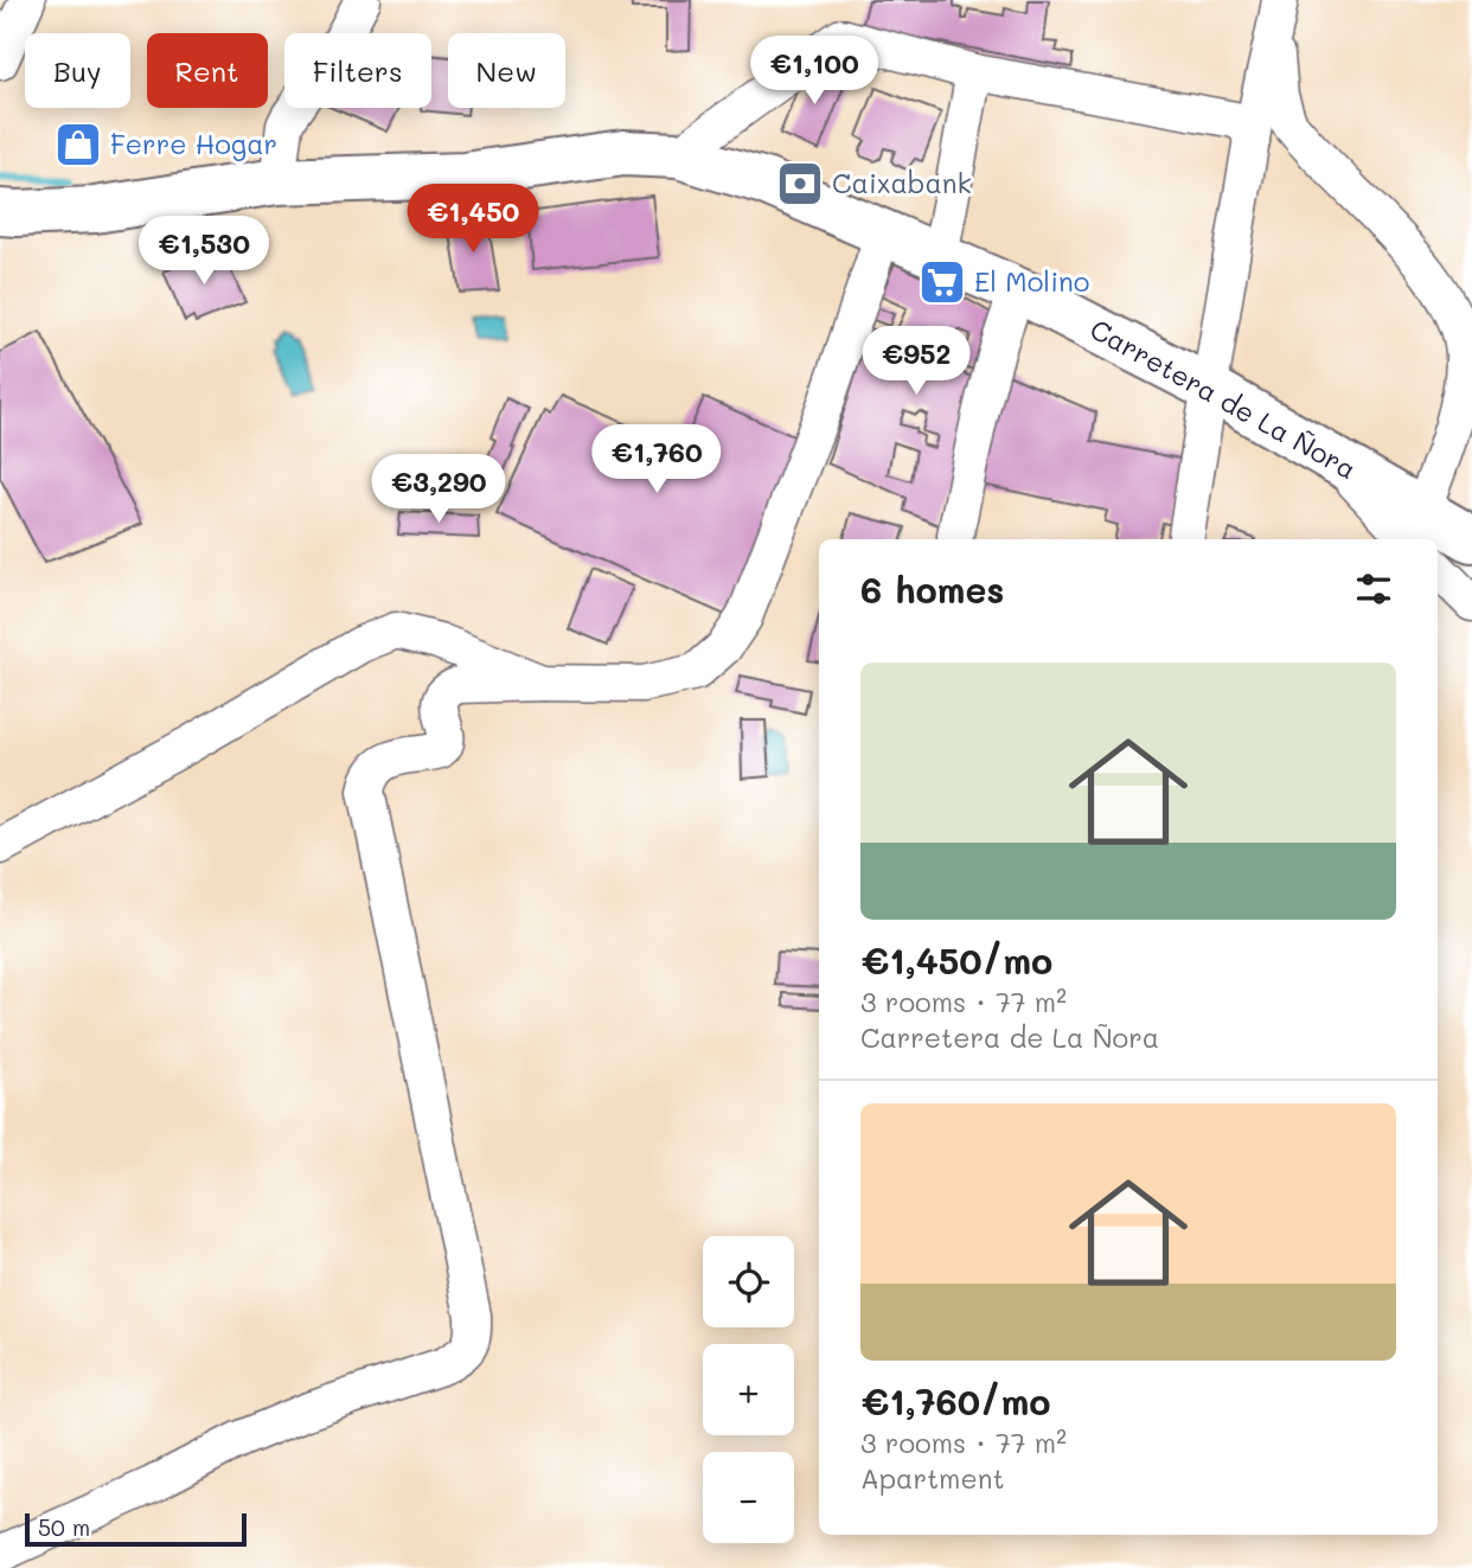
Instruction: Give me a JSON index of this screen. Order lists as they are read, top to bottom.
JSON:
{
  "streets": {
    "main road": ["Carretera de La Ñora"]
  },
  "places": {
    "shop": ["Ferre Hogar"],
    "bank": ["Caixabank"],
    "supermarket": ["El Molino"]
  },
  "scale_bar": "50 m",
  "page": {
    "chip": [
      "Buy",
      "Rent",
      "Filters",
      "New"
    ],
    "price": [
      "€1,100",
      "€1,450",
      "€1,530",
      "€952",
      "€1,760",
      "€3,290"
    ],
    "heading": "6 homes",
    "list": [
      {
        "name": "€1,450/mo",
        "note": "3 rooms · 77 m² · Carretera de La Ñora"
      },
      {
        "name": "€1,760/mo",
        "note": "3 rooms · 77 m² · Apartment"
      }
    ],
    "map_buttons": ["+", "−"],
    "scale": "50 m"
  }
}
